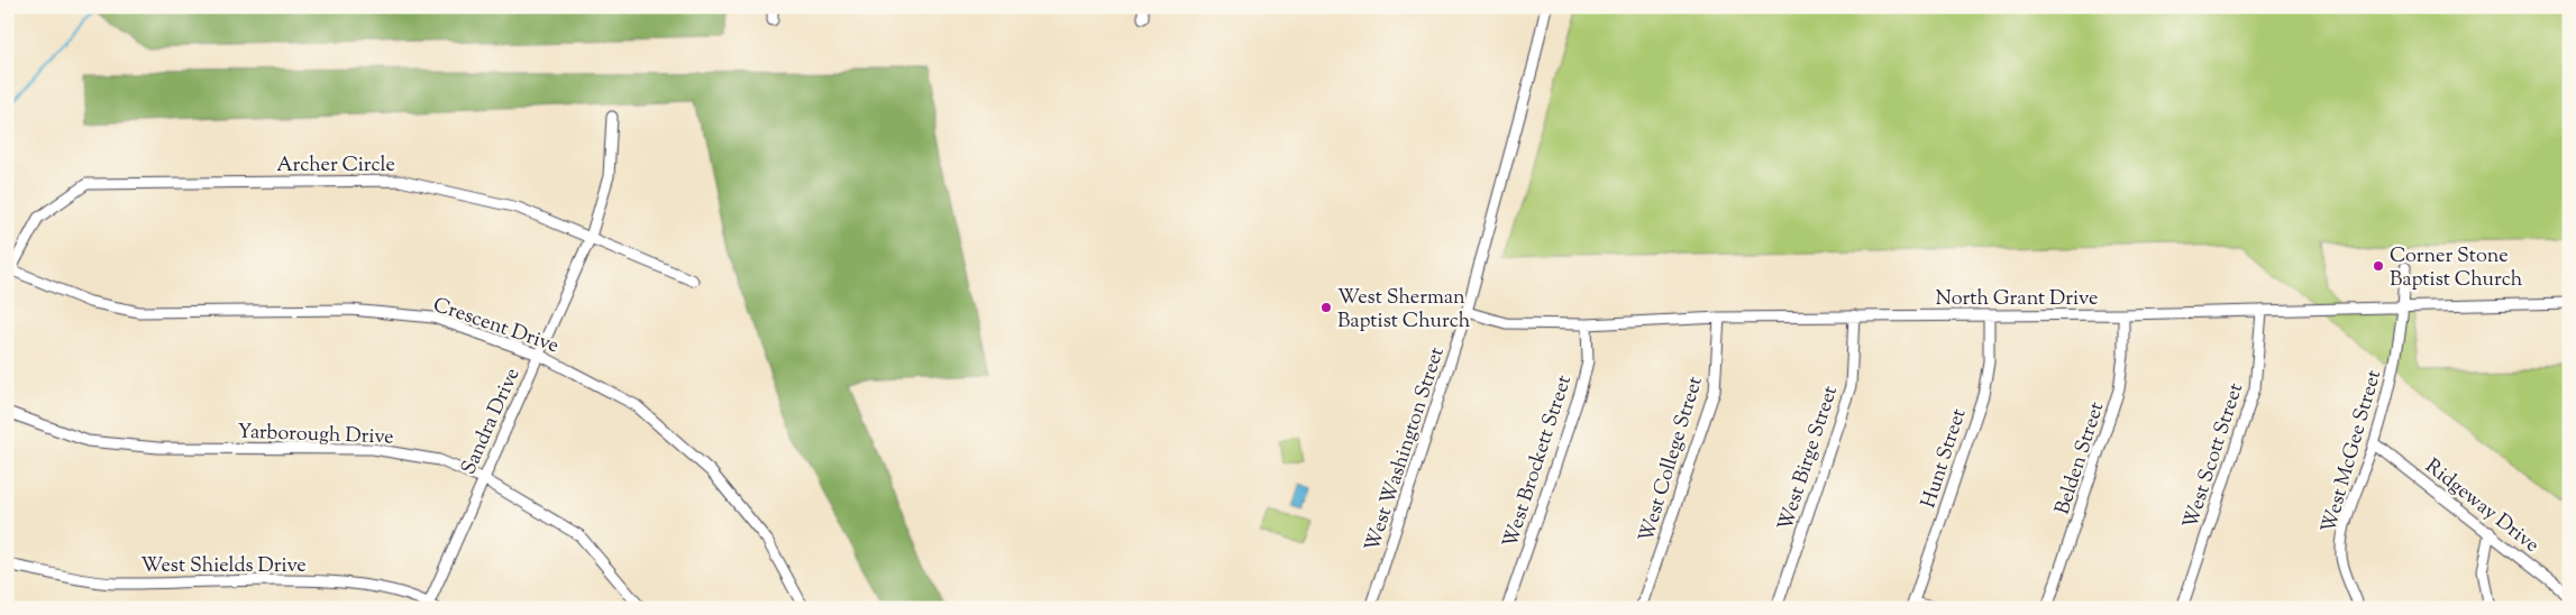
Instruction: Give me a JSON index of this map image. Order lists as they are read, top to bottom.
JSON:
{
  "streets": {
    "street": [
      "Archer Circle",
      "North Grant Drive",
      "Crescent Drive",
      "Sandra Drive",
      "Yarborough Drive",
      "West Washington Street",
      "West McGee Street",
      "West Scott Street",
      "West Birge Street",
      "Hunt Street",
      "Belden Street",
      "West College Street",
      "West Brockett Street",
      "Ridgeway Drive",
      "West Shields Drive"
    ]
  },
  "crossings": [
    ["Archer Circle", "Crescent Drive"],
    ["Archer Circle", "Sandra Drive"],
    ["North Grant Drive", "West Washington Street"],
    ["North Grant Drive", "West McGee Street"],
    ["North Grant Drive", "West Scott Street"],
    ["North Grant Drive", "West Birge Street"],
    ["North Grant Drive", "Hunt Street"],
    ["North Grant Drive", "Belden Street"],
    ["North Grant Drive", "West College Street"],
    ["North Grant Drive", "West Brockett Street"],
    ["Crescent Drive", "Sandra Drive"],
    ["Sandra Drive", "Yarborough Drive"],
    ["Sandra Drive", "West Shields Drive"],
    ["West McGee Street", "Ridgeway Drive"]
  ],
  "places": ["Corner Stone Baptist Church", "West Sherman Baptist Church"]
}
